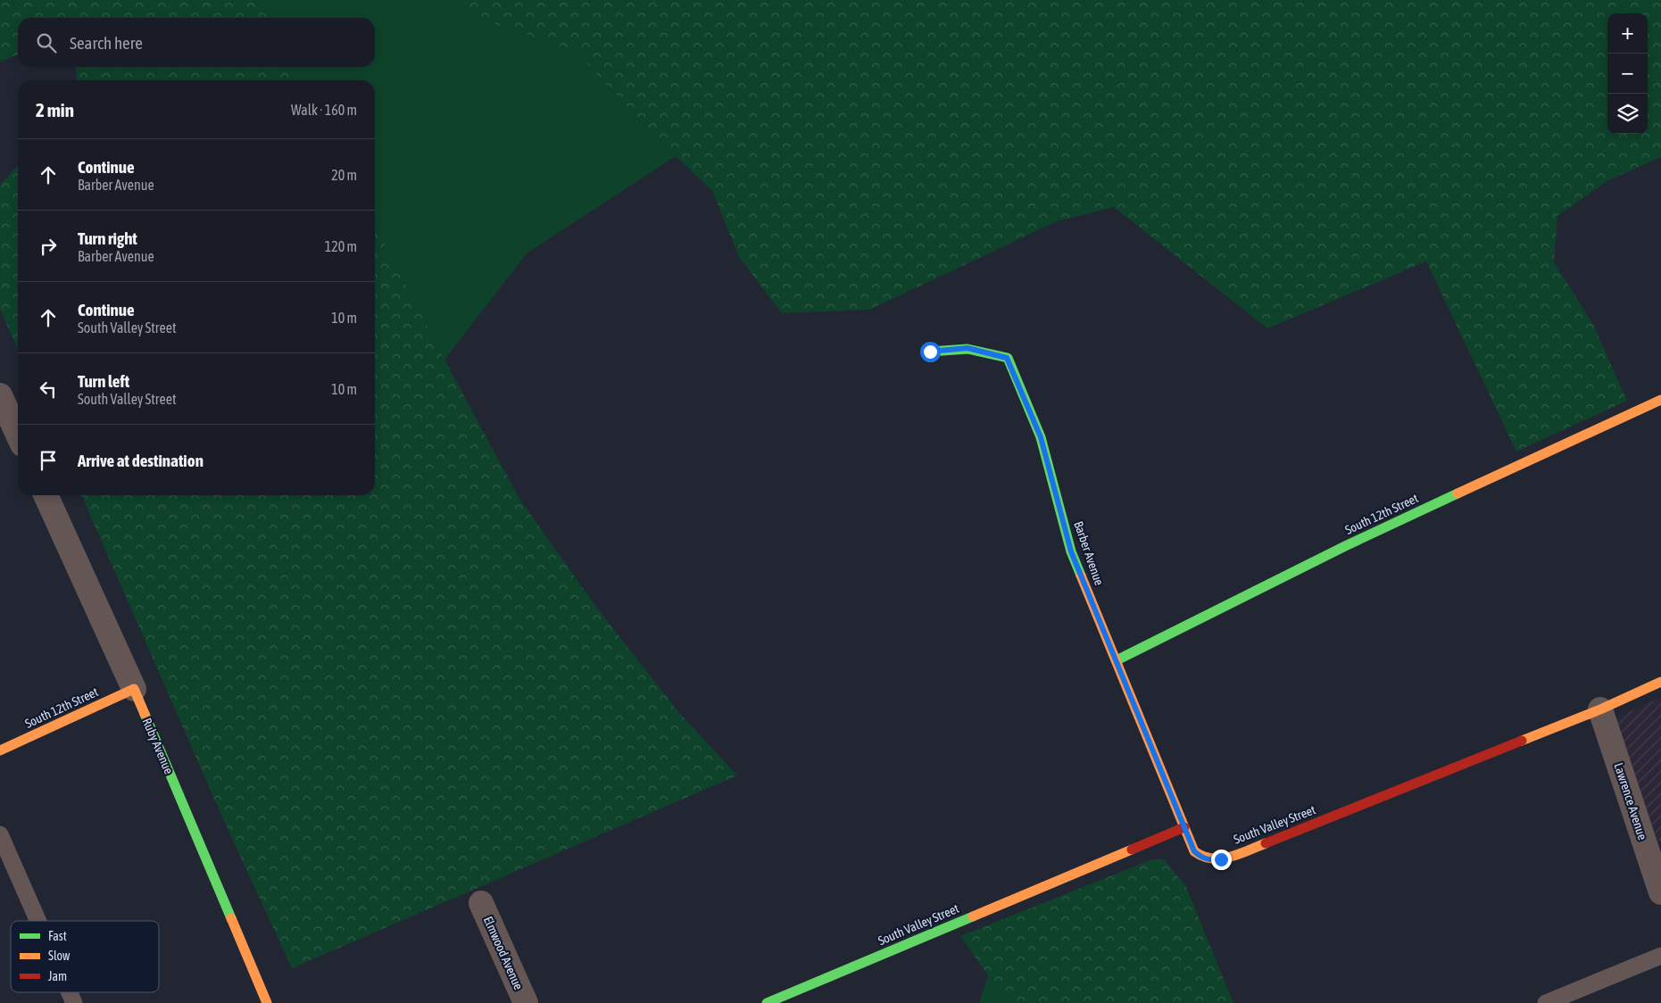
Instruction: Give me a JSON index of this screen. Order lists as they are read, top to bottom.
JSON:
{
  "streets": {
    "street": [
      "South 12th Street",
      "Barber Avenue",
      "Ruby Avenue",
      "Lawrence Avenue",
      "South Valley Street",
      "Elmwood Avenue"
    ]
  },
  "crossings": [
    ["South 12th Street", "Barber Avenue"],
    ["South 12th Street", "Ruby Avenue"],
    ["Barber Avenue", "South Valley Street"],
    ["Lawrence Avenue", "South Valley Street"]
  ],
  "legend": ["Fast", "Slow", "Jam"],
  "page": {
    "map_buttons": ["+", "−"],
    "search": "Search here",
    "heading": ["2 min", "Walk · 160 m"],
    "list": [
      ["Continue", "Barber Avenue", "20 m"],
      ["Turn right", "Barber Avenue", "120 m"],
      ["Continue", "South Valley Street", "10 m"],
      ["Turn left", "South Valley Street", "10 m"],
      "Arrive at destination"
    ]
  }
}
